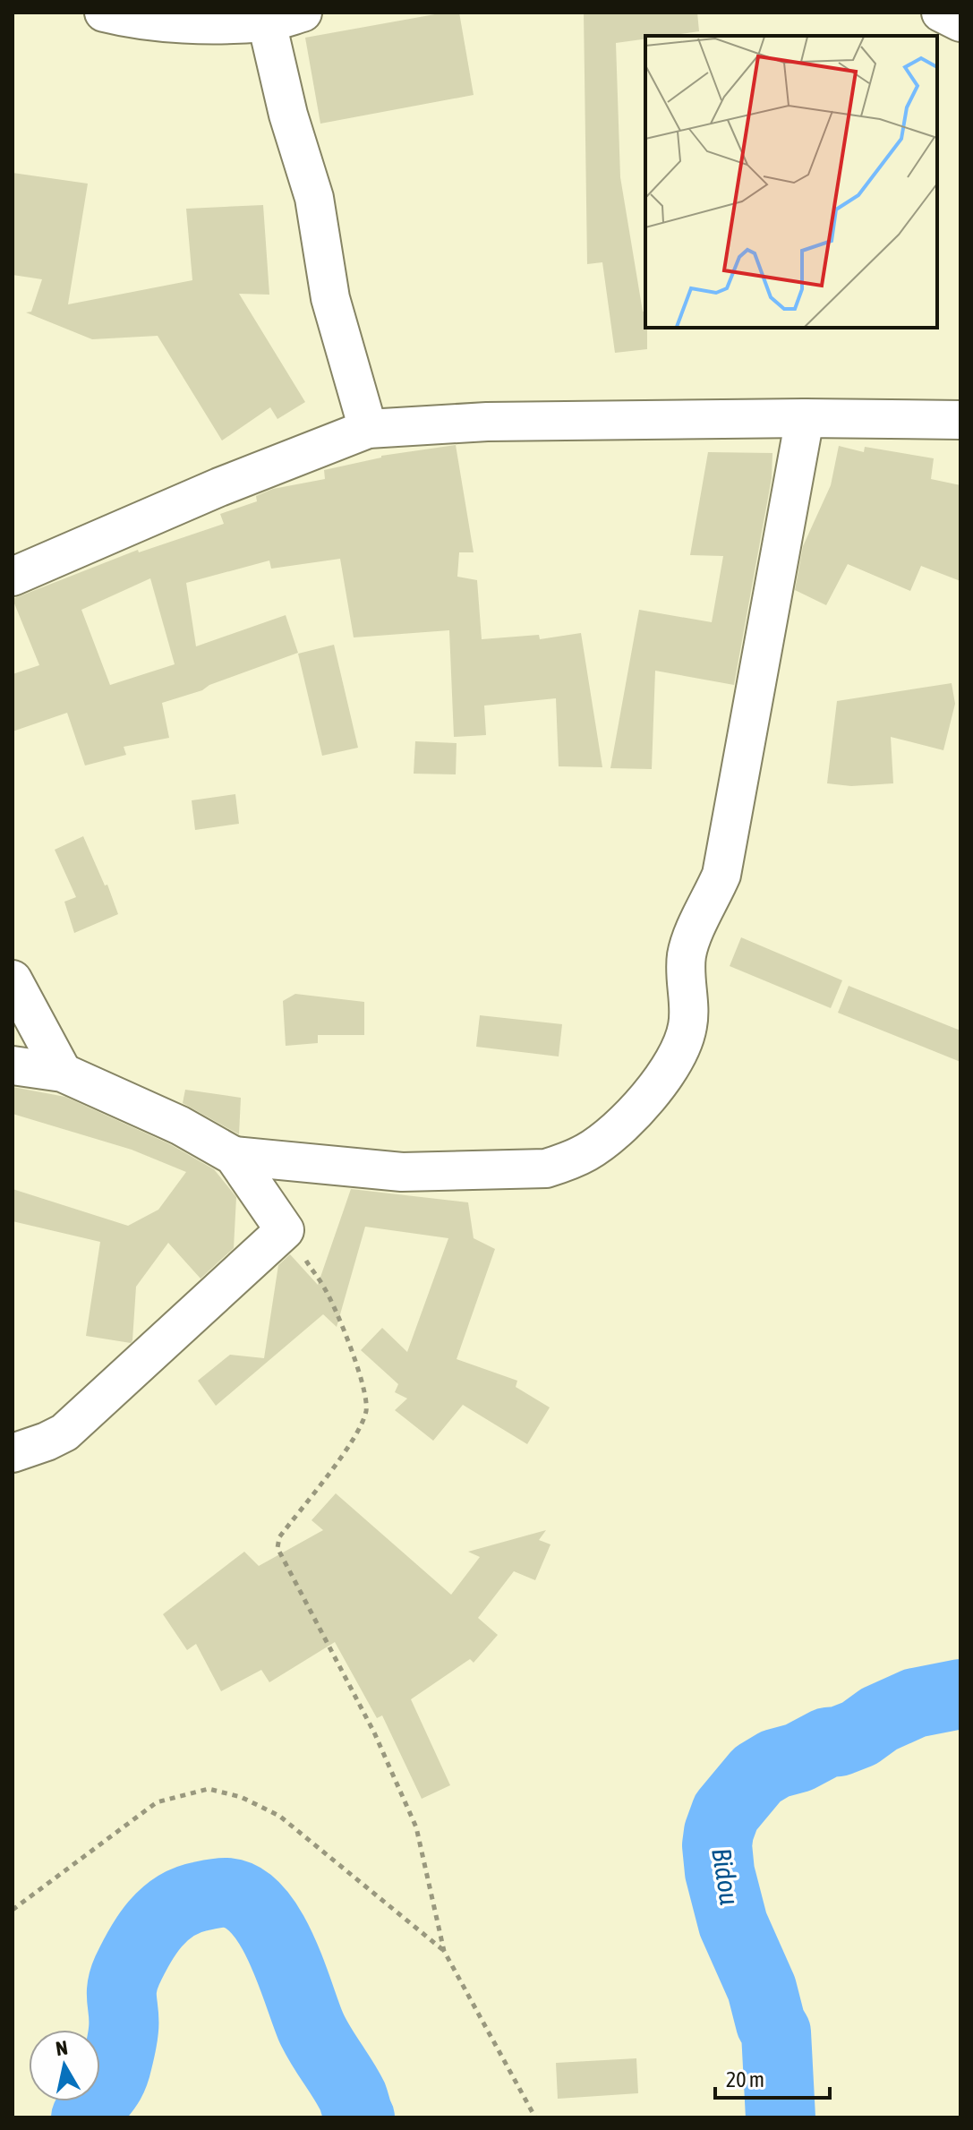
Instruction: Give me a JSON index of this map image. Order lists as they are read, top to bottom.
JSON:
{
  "water": ["Bidou"],
  "scale_bar": "20 m",
  "north": "top"
}
